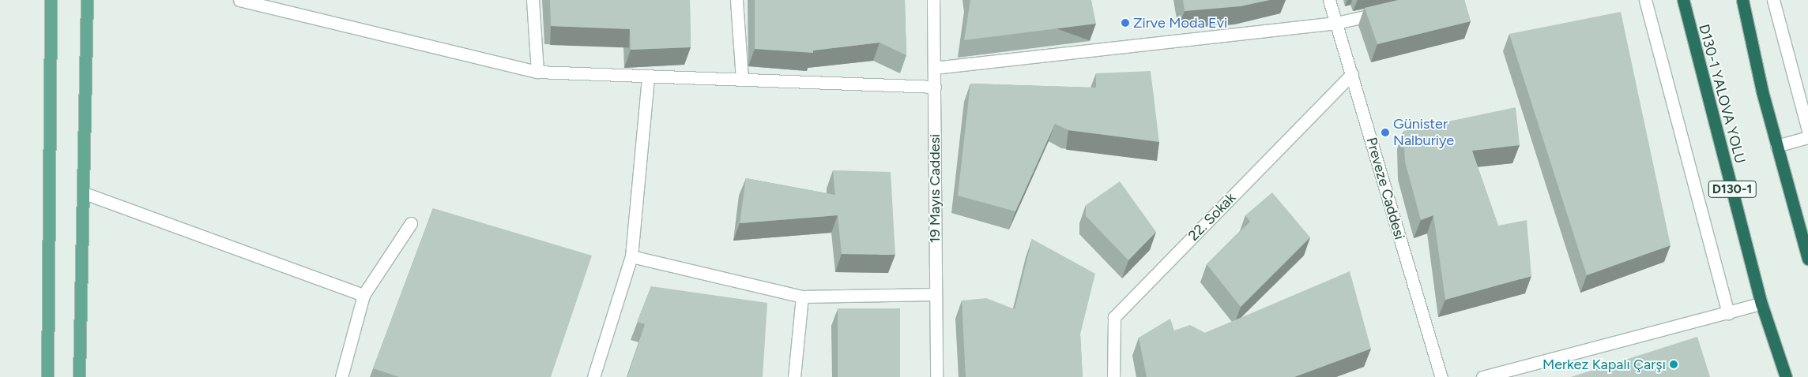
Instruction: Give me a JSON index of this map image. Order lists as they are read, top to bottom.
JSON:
{
  "streets": {
    "highway": ["D130-1 YALOVA YOLU", "D130-1"],
    "street": ["19 Mayıs Caddesi", "Preveze Caddesi", "22. Sokak"]
  },
  "crossings": [
    ["Preveze Caddesi", "22. Sokak"]
  ],
  "places": ["Zirve Moda Evi", "Günister Nalburiye", "Merkez Kapalı Çarşı"]
}
